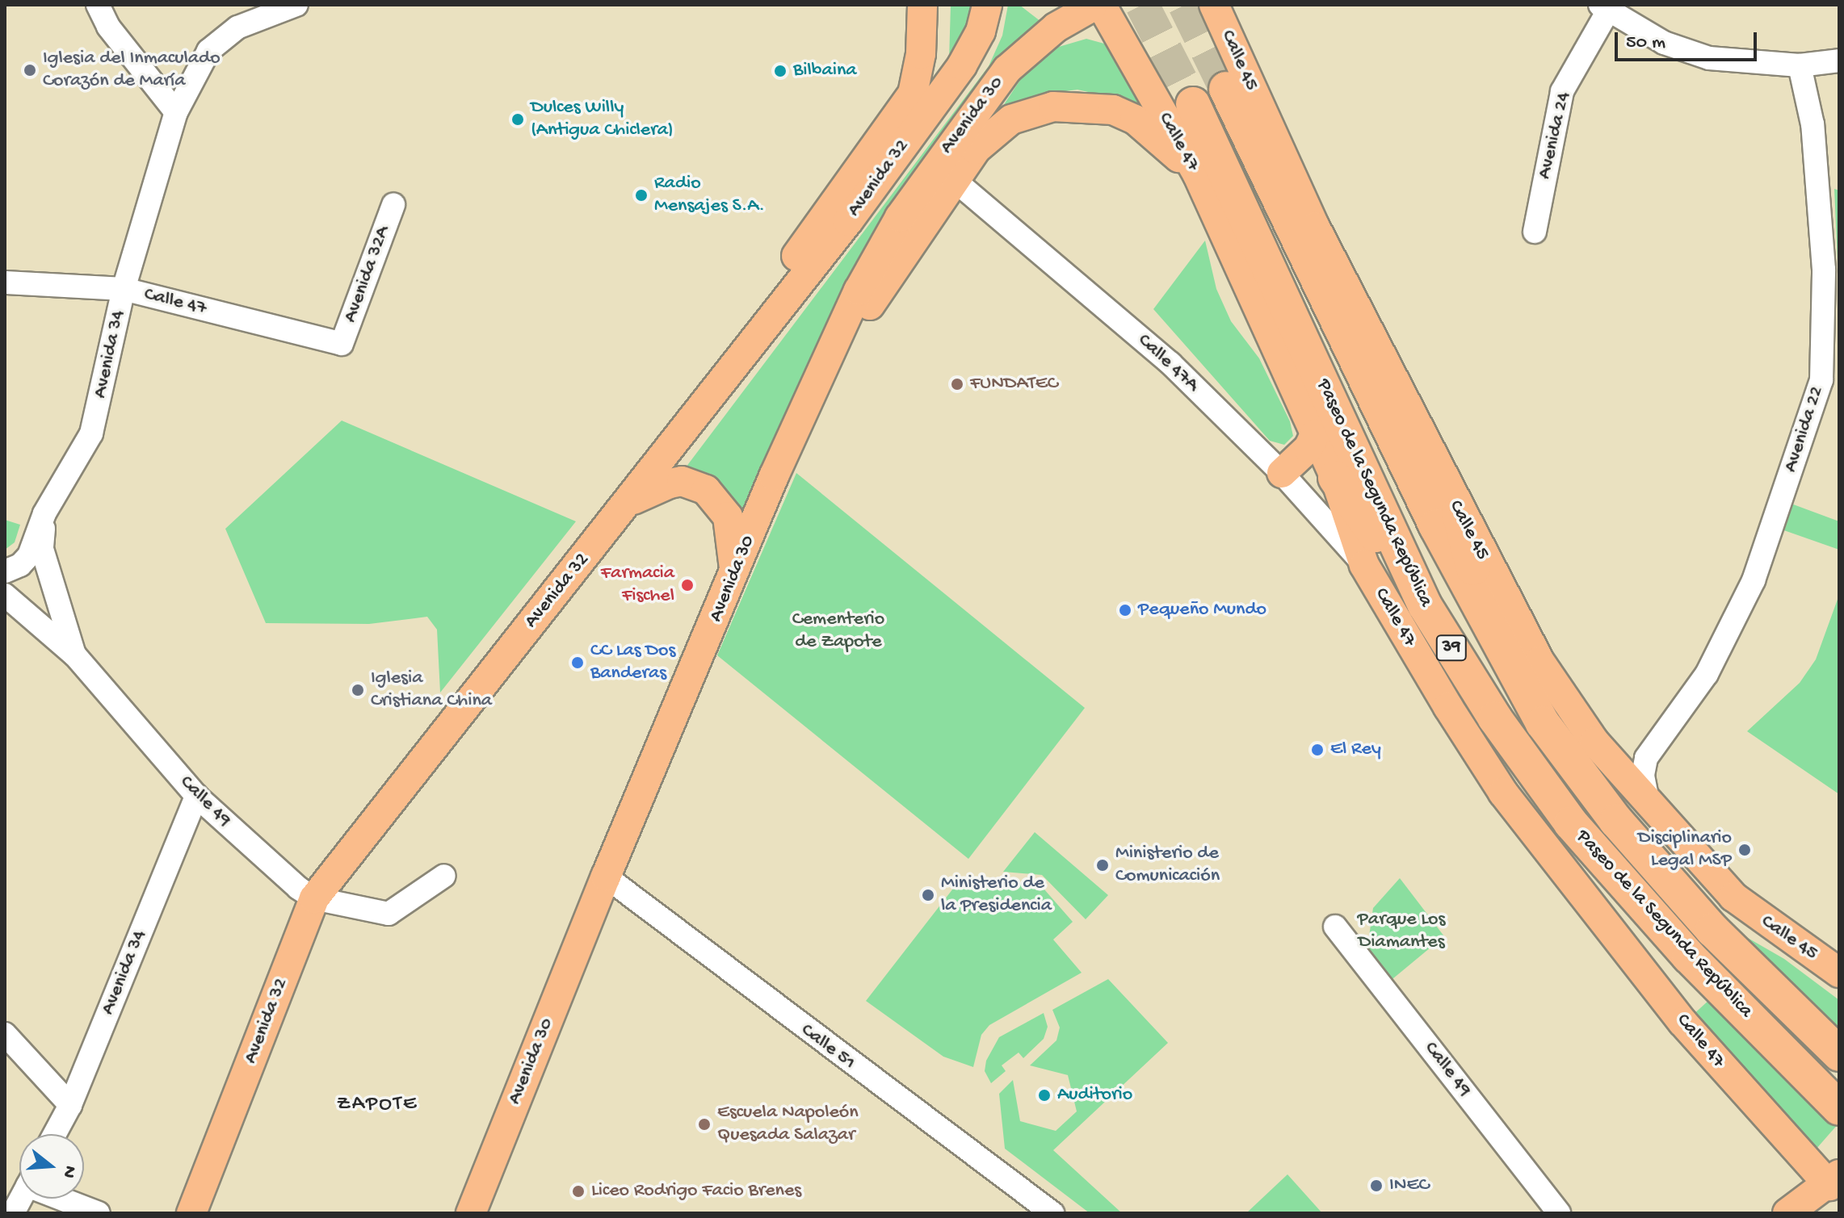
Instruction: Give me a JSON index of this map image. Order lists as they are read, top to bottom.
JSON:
{
  "streets": {
    "highway": ["Paseo de la Segunda República", "39"],
    "main road": [
      "Calle 45",
      "Avenida 30",
      "Calle 47",
      "Avenida 32"
    ],
    "street": [
      "Avenida 24",
      "Avenida 32A",
      "Avenida 34",
      "Calle 47A",
      "Avenida 22",
      "Calle 49",
      "Calle 51"
    ]
  },
  "crossings": [
    ["Avenida 30", "Calle 47"],
    ["Avenida 30", "Calle 51"],
    ["Calle 47", "Avenida 32A"],
    ["Calle 47", "Avenida 34"],
    ["Calle 47", "Calle 47A"],
    ["Avenida 32", "Calle 49"],
    ["Avenida 34", "Calle 49"]
  ],
  "districts": ["ZAPOTE"],
  "parks": ["Cementerio de Zapote", "Parque Los Diamantes"],
  "places": [
    "Iglesia del Inmaculado Corazón de María",
    "Bilbaina",
    "Dulces Willy (Antigua Chiclera)",
    "Radio Mensajes S.A.",
    "FUNDATEC",
    "Farmacia Fischel",
    "Pequeño Mundo",
    "CC Las Dos Banderas",
    "Iglesia Cristiana China",
    "El Rey",
    "Disciplinario Legal MSP",
    "Ministerio de Comunicación",
    "Ministerio de la Presidencia",
    "Auditorio",
    "Escuela Napoleón Quesada Salazar",
    "INEC",
    "Liceo Rodrigo Facio Brenes"
  ],
  "scale_bar": "50 m",
  "north": "right"
}
